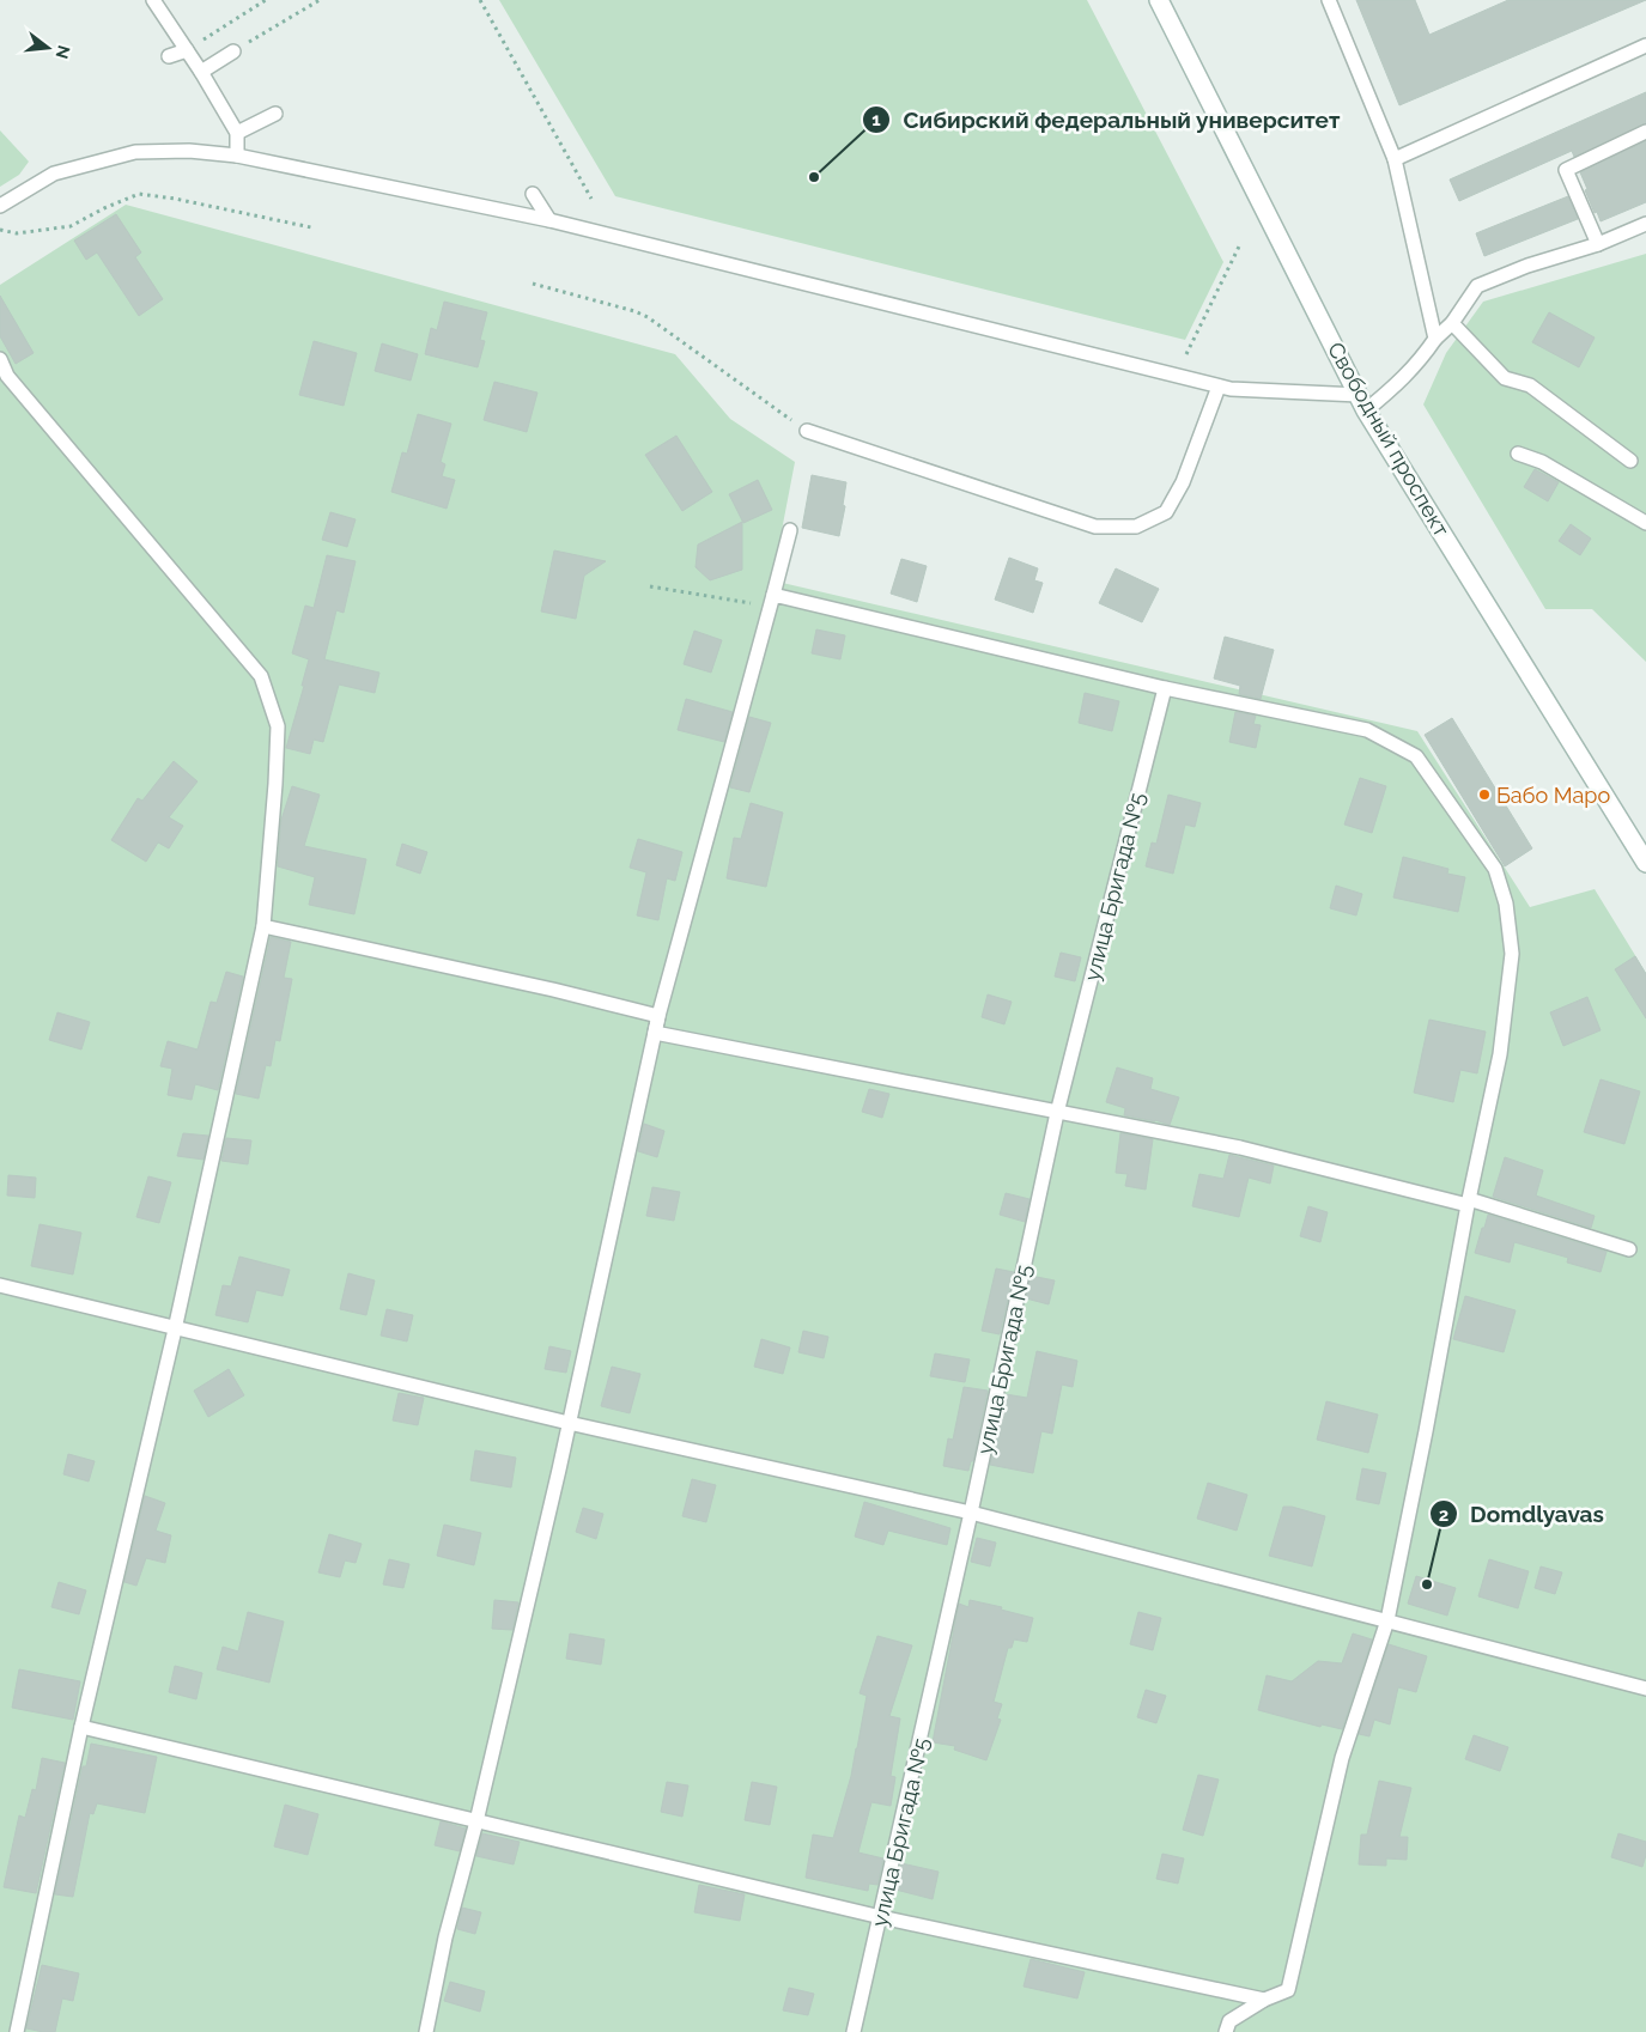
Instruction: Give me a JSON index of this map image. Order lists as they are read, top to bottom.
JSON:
{
  "streets": {
    "main road": ["Свободный проспект"],
    "lane": ["улица Бригада №5"]
  },
  "places": ["Сибирский федеральный университет", "Бабо Маро", "Domdlyavas"],
  "north": "right"
}
